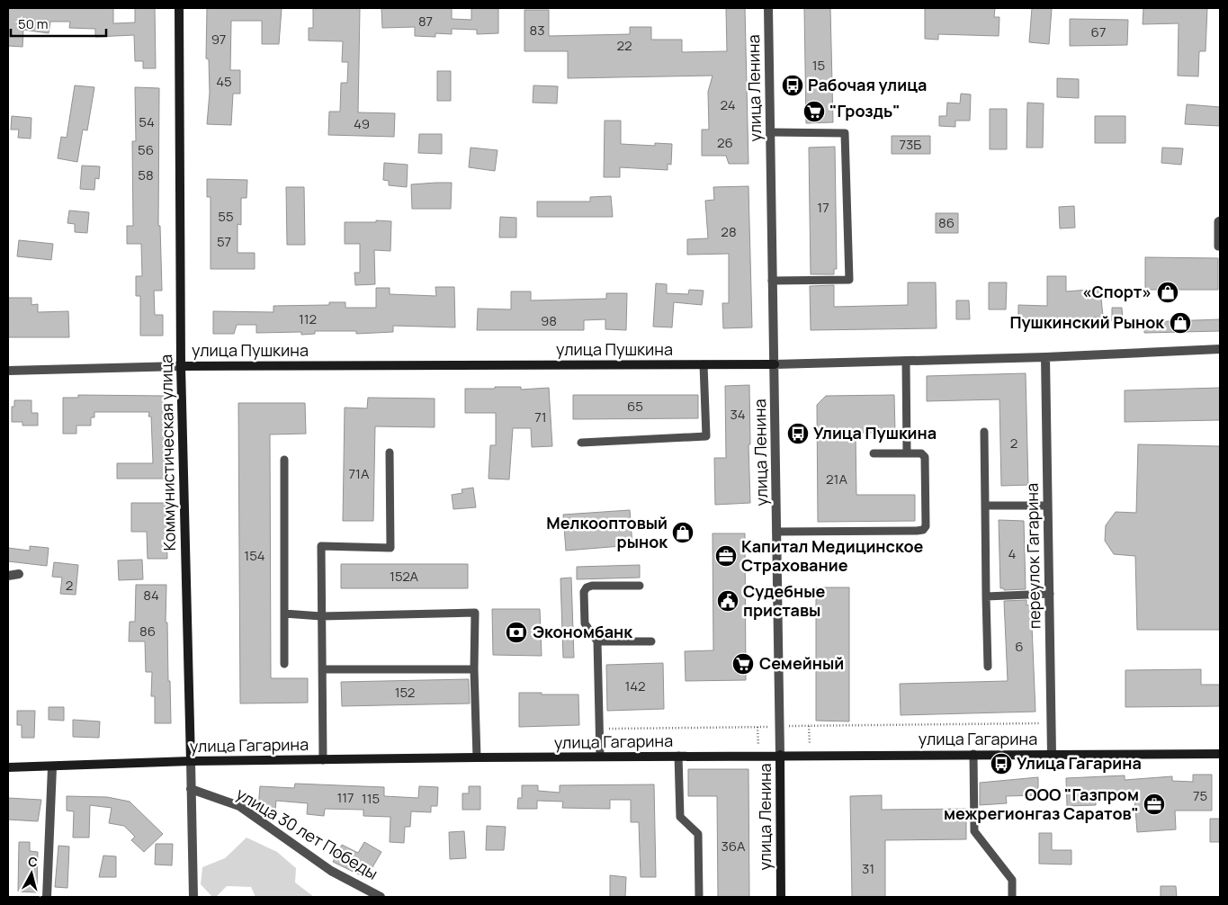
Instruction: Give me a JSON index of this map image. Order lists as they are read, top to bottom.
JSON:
{
  "streets": {
    "street": [
      "улица Ленина",
      "улица Пушкина",
      "Коммунистическая улица",
      "переулок Гагарина",
      "улица Гагарина",
      "улица 30 лет Победы"
    ]
  },
  "crossings": [
    ["улица Ленина", "улица Пушкина"],
    ["улица Ленина", "улица Гагарина"],
    ["улица Пушкина", "Коммунистическая улица"],
    ["улица Пушкина", "переулок Гагарина"],
    ["Коммунистическая улица", "улица Гагарина"],
    ["Коммунистическая улица", "улица 30 лет Победы"],
    ["переулок Гагарина", "улица Гагарина"]
  ],
  "places": {
    "bus stop": ["Рабочая улица", "Улица Пушкина", "Улица Гагарина"],
    "supermarket": ["\"Гроздь\"", "Семейный"],
    "shop": ["«Спорт»", "Пушкинский Рынок", "Мелкооптовый рынок"],
    "office": ["Капитал Медицинское Страхование", "ООО \"Газпром межрегионгаз Саратов\""],
    "public building": ["Судебные приставы"],
    "bank": ["Экономбанк"]
  },
  "house_numbers": [
    "87",
    "83",
    "67",
    "97",
    "22",
    "15",
    "45",
    "24",
    "54",
    "49",
    "26",
    "73Б",
    "56",
    "58",
    "17",
    "55",
    "86",
    "28",
    "57",
    "112",
    "98",
    "65",
    "34",
    "71",
    "2",
    "71А",
    "21А",
    "4",
    "154",
    "152А",
    "2",
    "84",
    "86",
    "6",
    "142",
    "152",
    "75",
    "117",
    "115",
    "36А",
    "31"
  ],
  "scale_bar": "50 m",
  "north": "top"
}
